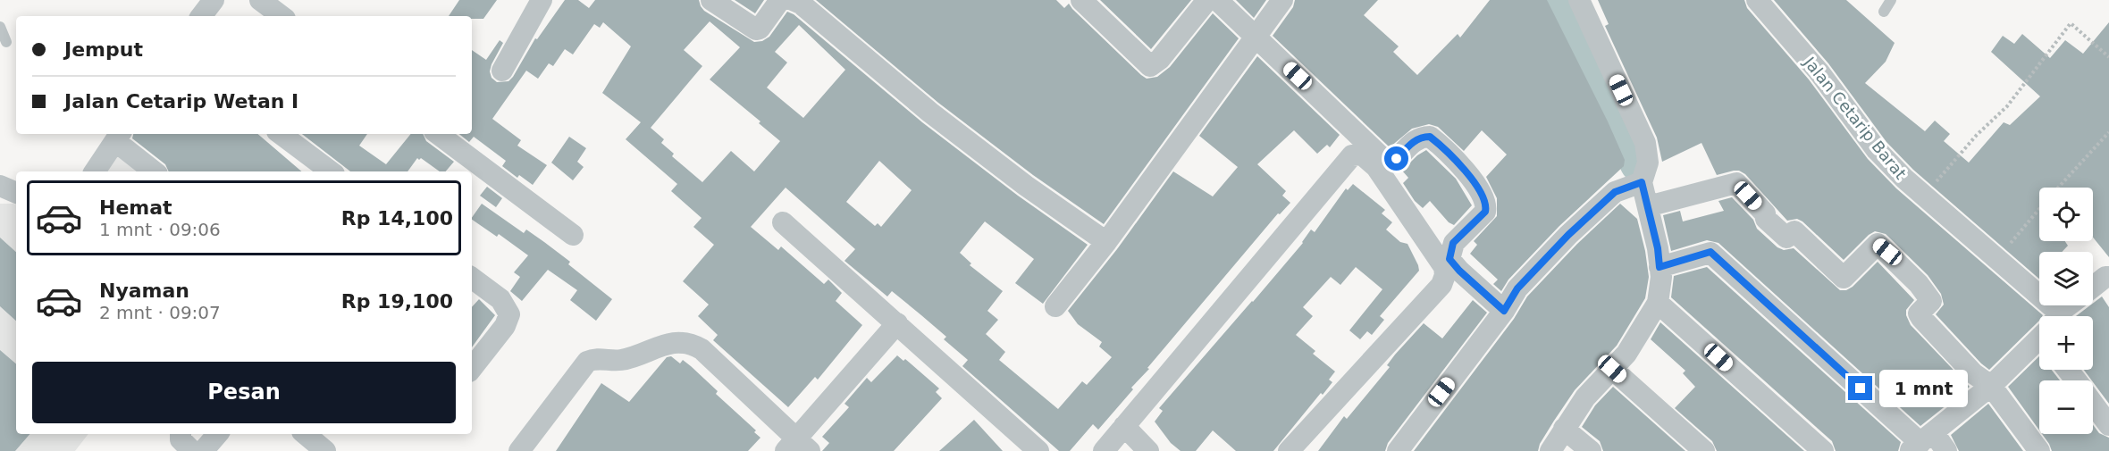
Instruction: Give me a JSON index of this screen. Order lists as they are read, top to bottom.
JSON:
{
  "streets": {
    "street": ["Jalan Cetarip Barat"]
  },
  "page": {
    "banner": ["Jemput", "Jalan Cetarip Wetan I"],
    "list": [
      {
        "name": "Hemat",
        "note": "1 mnt · 09:06",
        "value": "Rp 14,100"
      },
      {
        "name": "Nyaman",
        "note": "2 mnt · 09:07",
        "value": "Rp 19,100"
      }
    ],
    "map_buttons": ["+", "−"],
    "buttons": "Pesan",
    "bubble": "1 mnt"
  }
}
